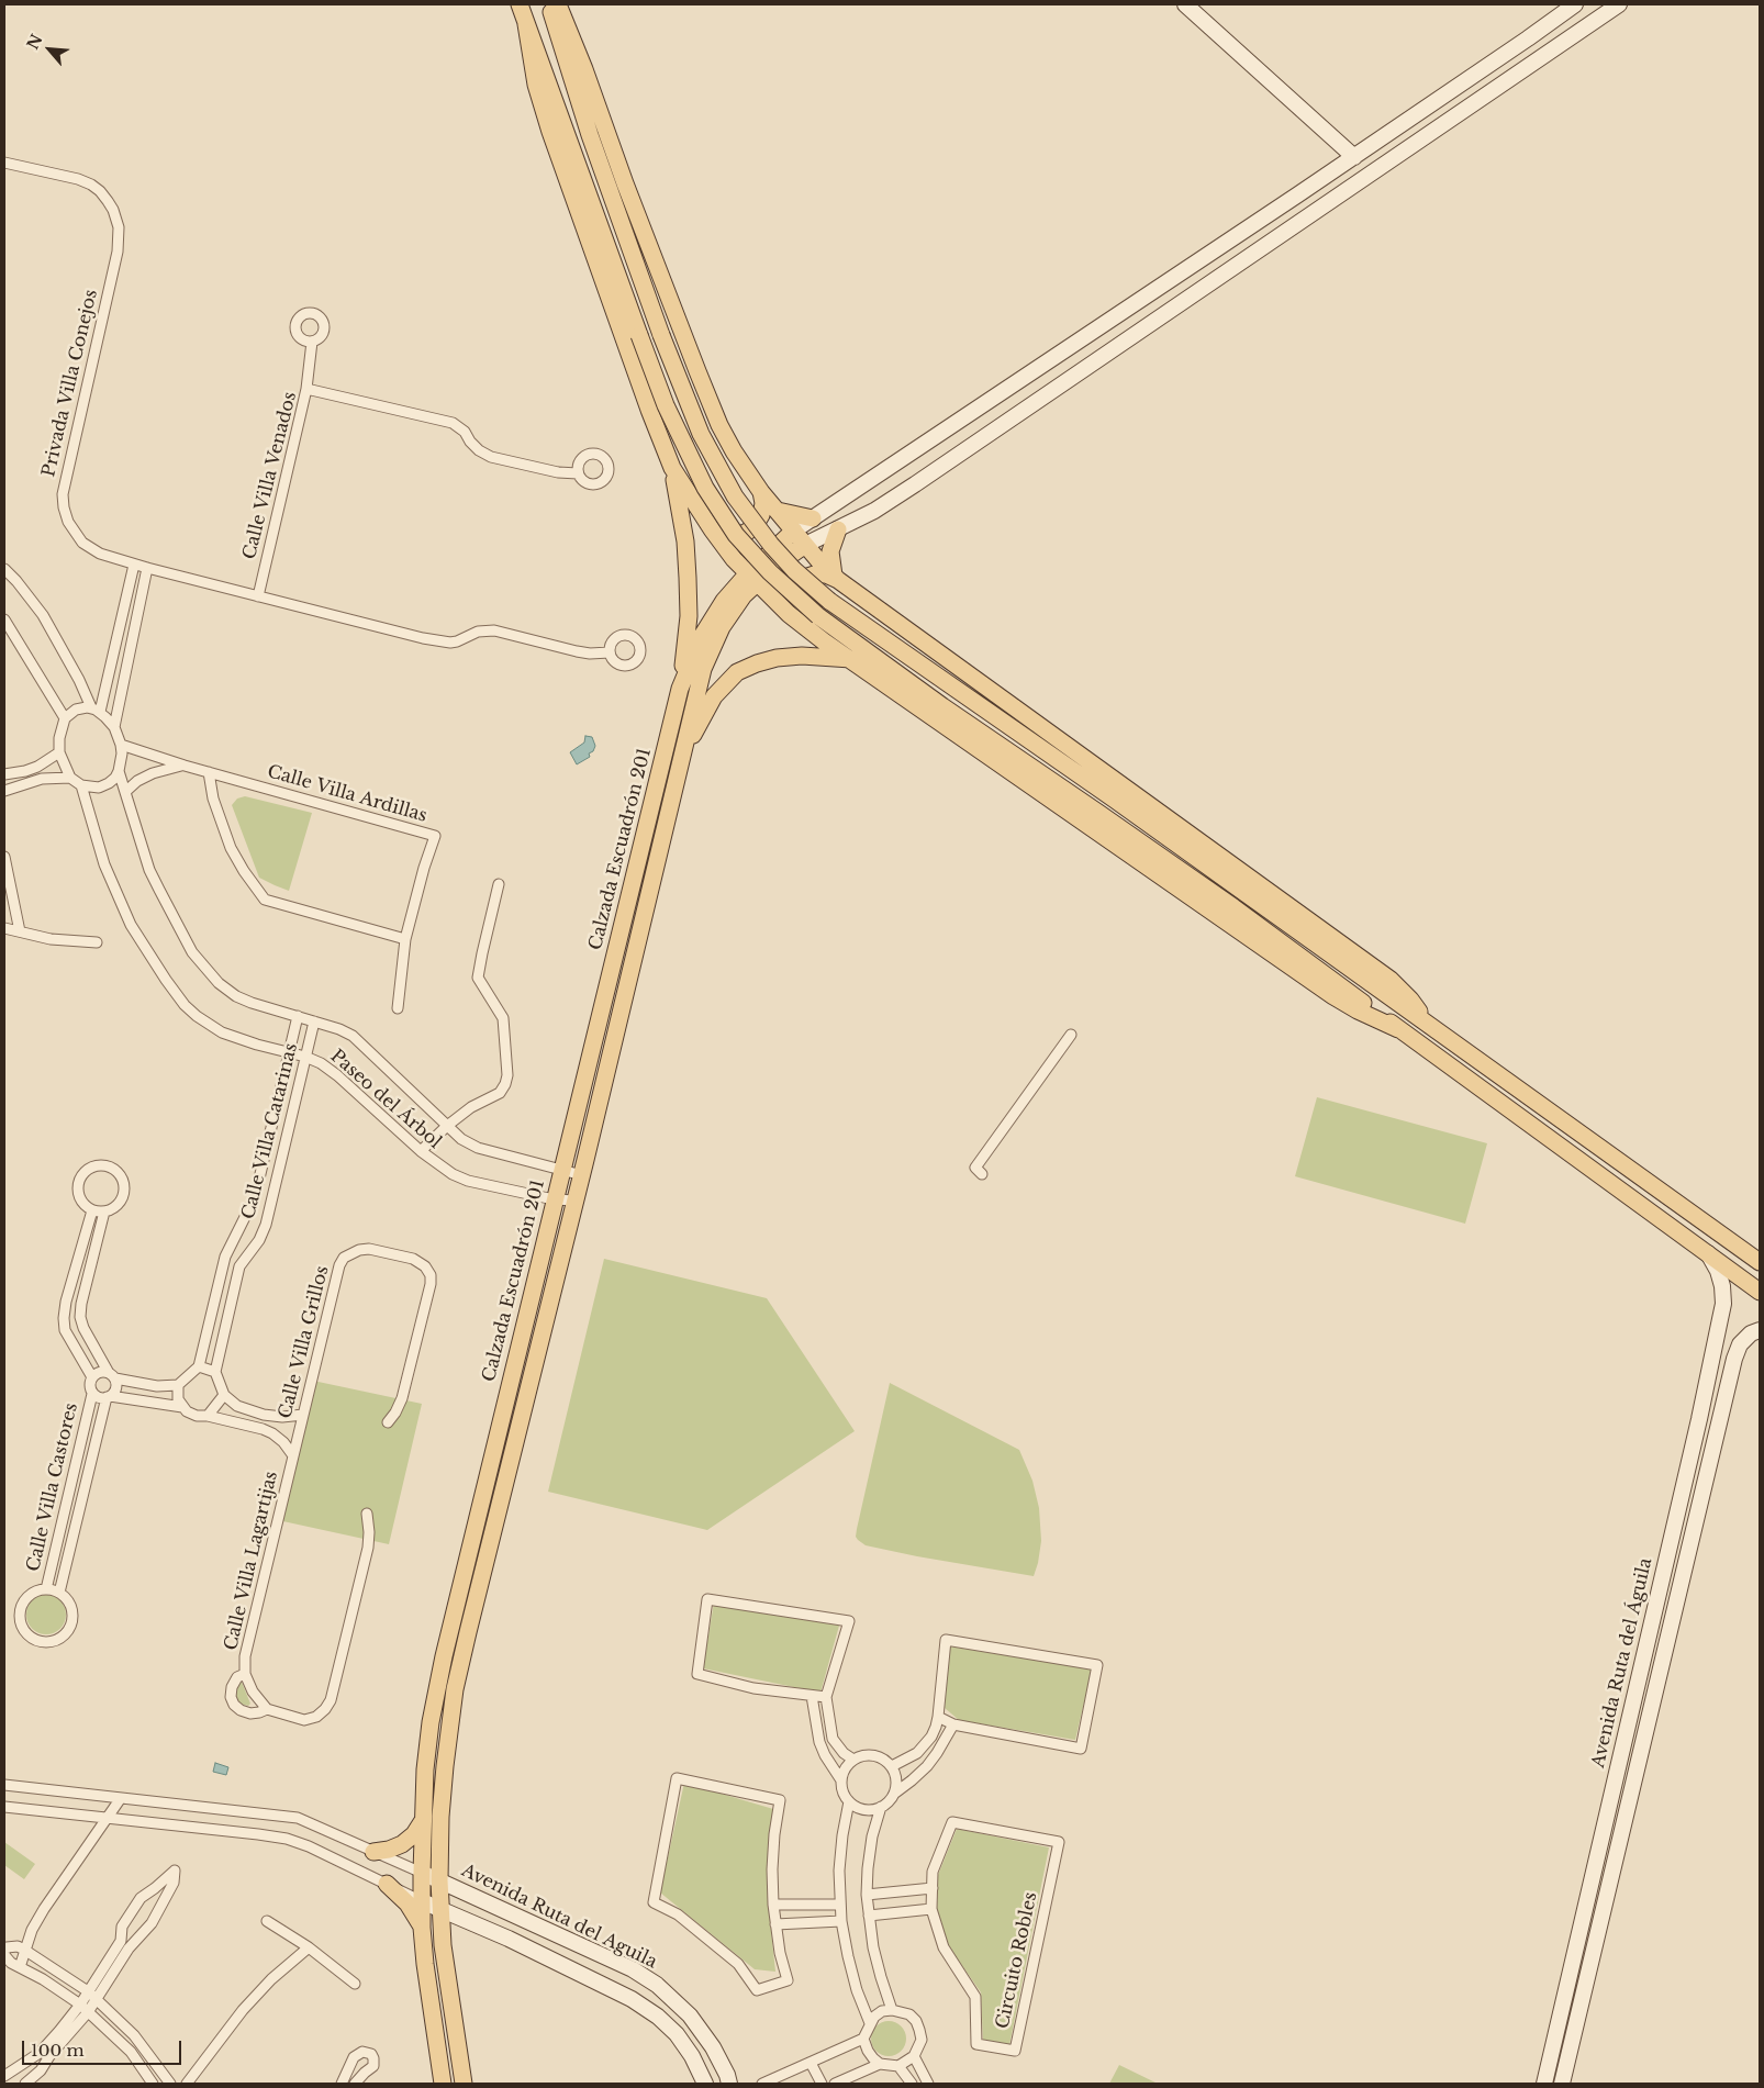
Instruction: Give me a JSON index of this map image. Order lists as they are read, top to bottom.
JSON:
{
  "streets": {
    "main road": ["Calzada Escuadrón 201"],
    "street": [
      "Privada Villa Conejos",
      "Calle Villa Venados",
      "Calle Villa Ardillas",
      "Paseo del Árbol",
      "Calle Villa Catarinas",
      "Calle Villa Grillos",
      "Calle Villa Castores",
      "Calle Villa Lagartijas",
      "Avenida Ruta del Águila",
      "Avenida Ruta del Aguila",
      "Circuito Robles"
    ]
  },
  "crossings": [
    ["Calle Villa Ardillas", "Paseo del Árbol"],
    ["Calzada Escuadrón 201", "Paseo del Árbol"],
    ["Calzada Escuadrón 201", "Avenida Ruta del Aguila"],
    ["Paseo del Árbol", "Calle Villa Catarinas"],
    ["Calle Villa Grillos", "Calle Villa Lagartijas"]
  ],
  "scale_bar": "100 m",
  "north": "top left"
}
